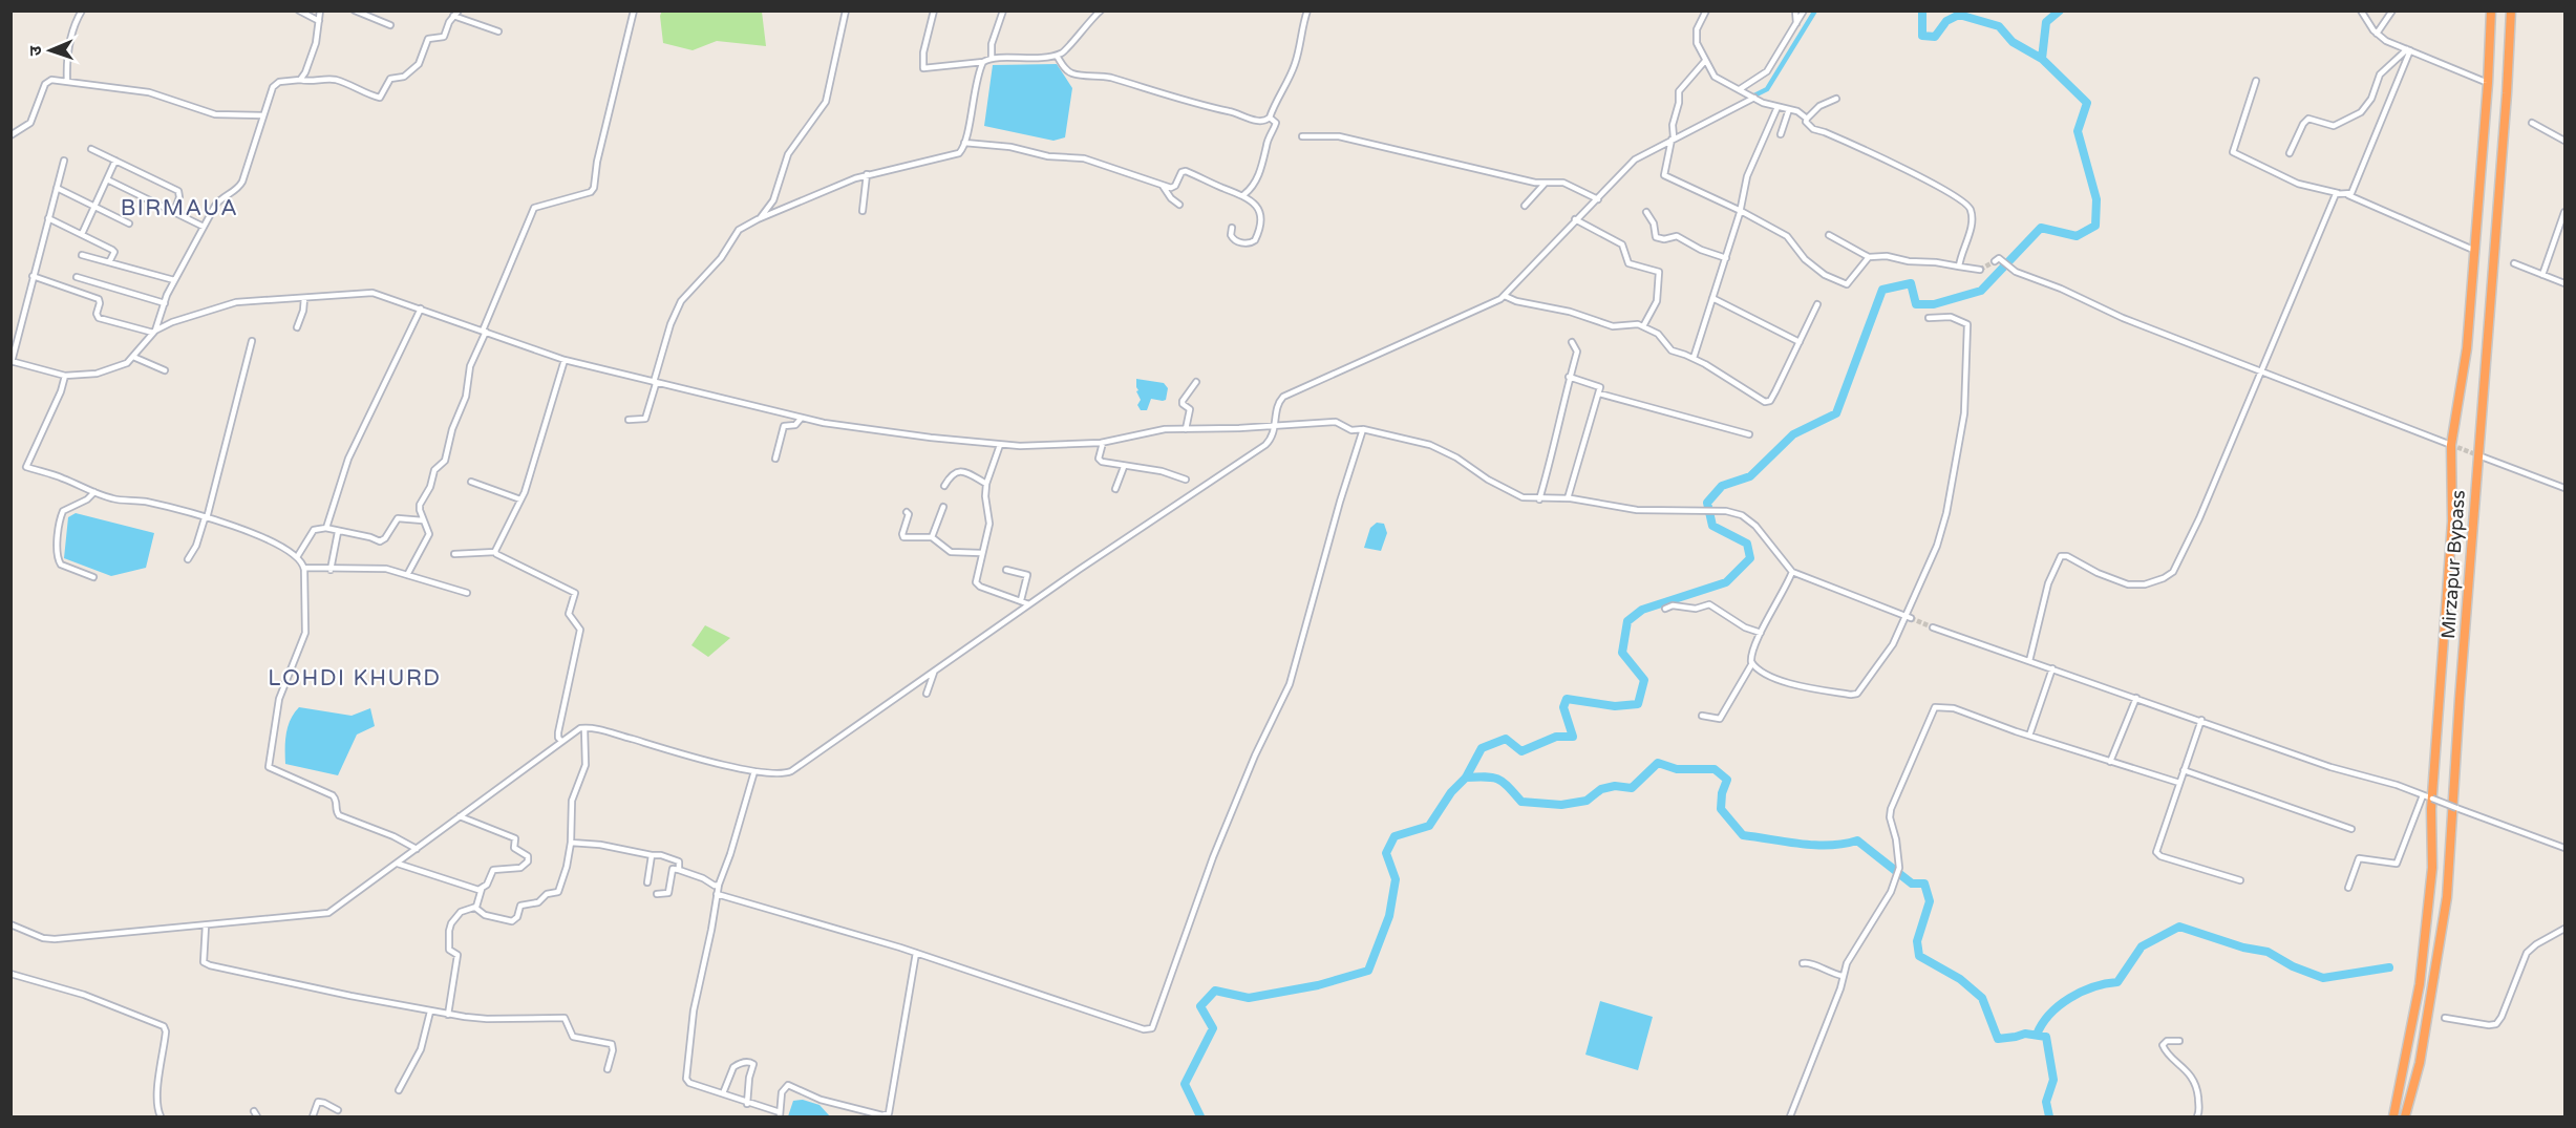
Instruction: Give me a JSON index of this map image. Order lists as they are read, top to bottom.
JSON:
{
  "streets": {
    "highway": ["Mirzapur Bypass"]
  },
  "districts": ["BIRMAUA", "LOHDI KHURD"],
  "north": "left"
}
